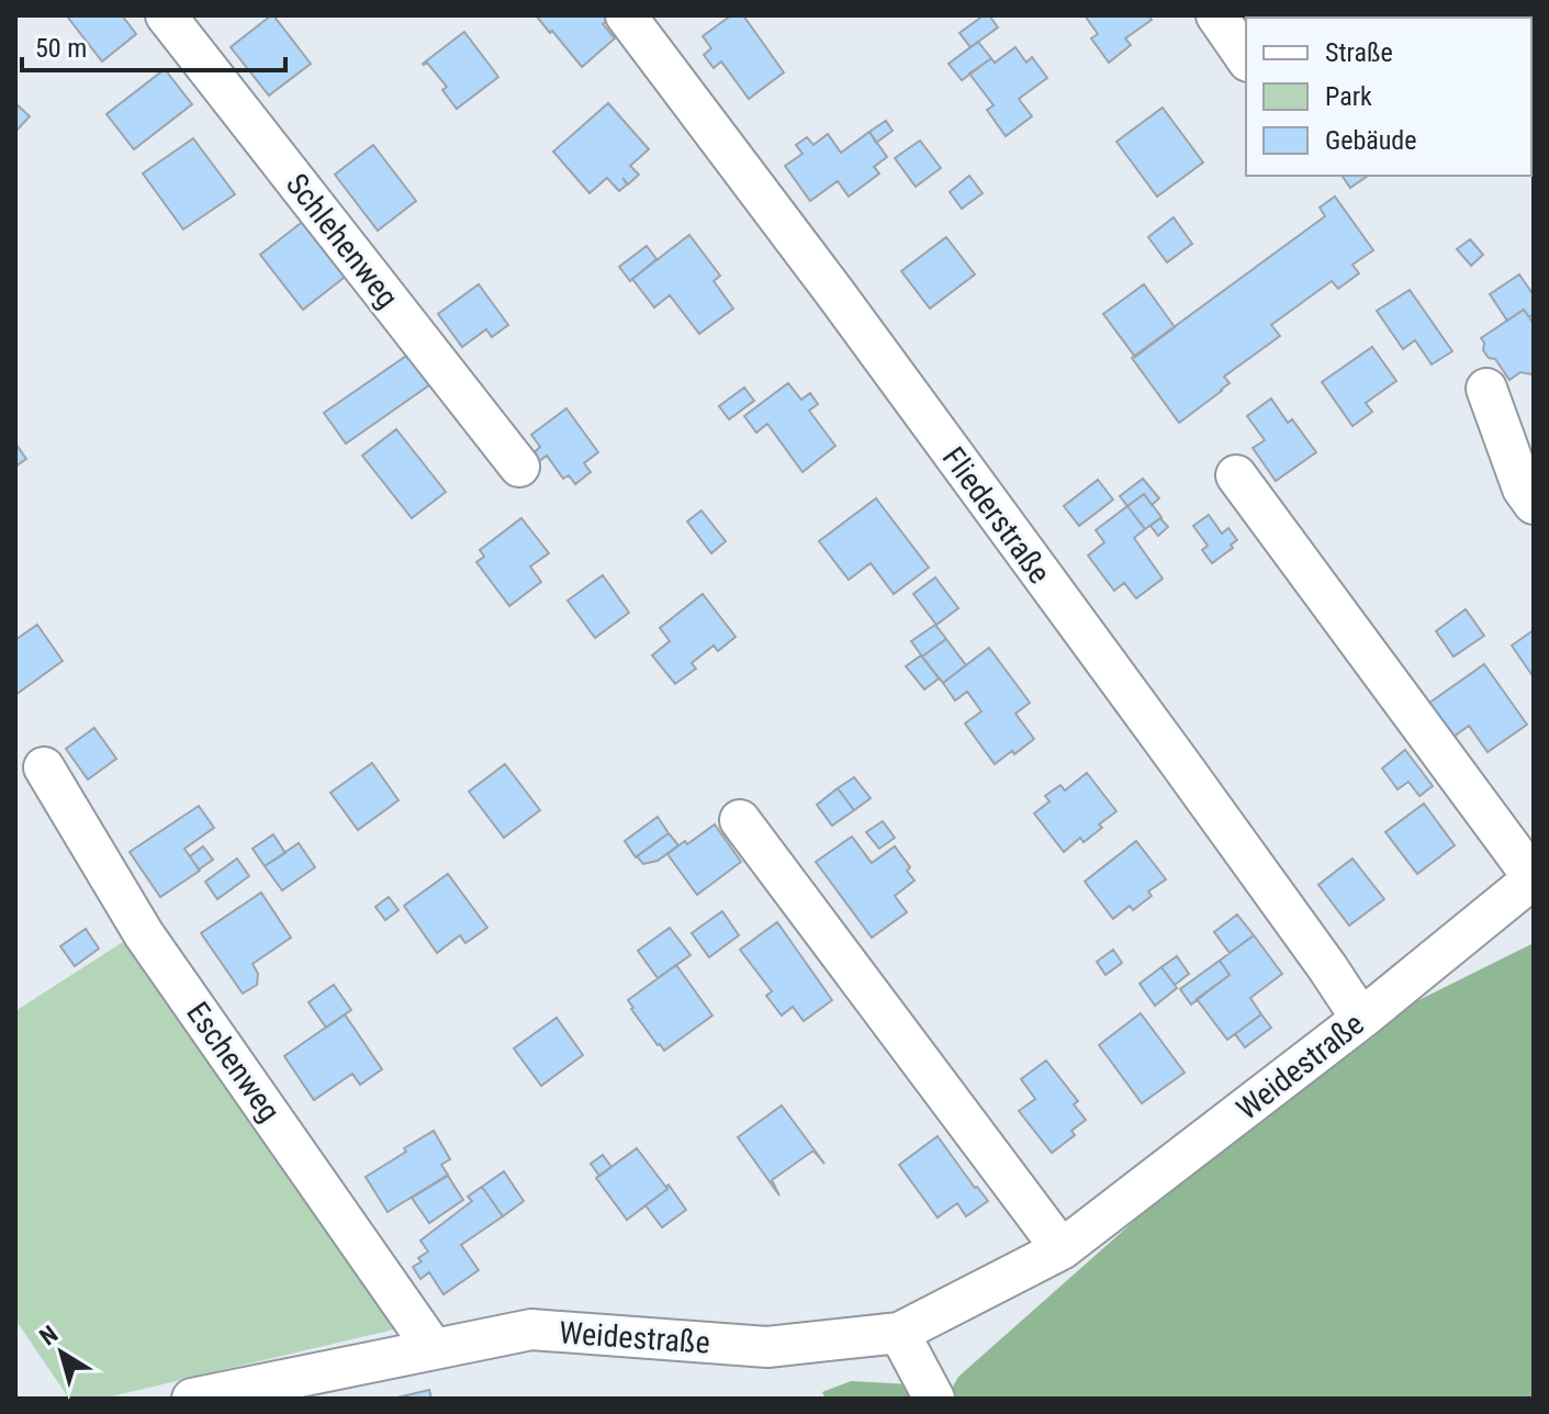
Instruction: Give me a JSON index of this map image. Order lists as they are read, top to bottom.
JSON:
{
  "streets": {
    "street": [
      "Schlehenweg",
      "Fliederstraße",
      "Eschenweg",
      "Weidestraße"
    ]
  },
  "crossings": [
    ["Fliederstraße", "Weidestraße"],
    ["Eschenweg", "Weidestraße"]
  ],
  "legend": ["Straße", "Park", "Gebäude"],
  "scale_bar": "50 m",
  "north": "top left"
}
